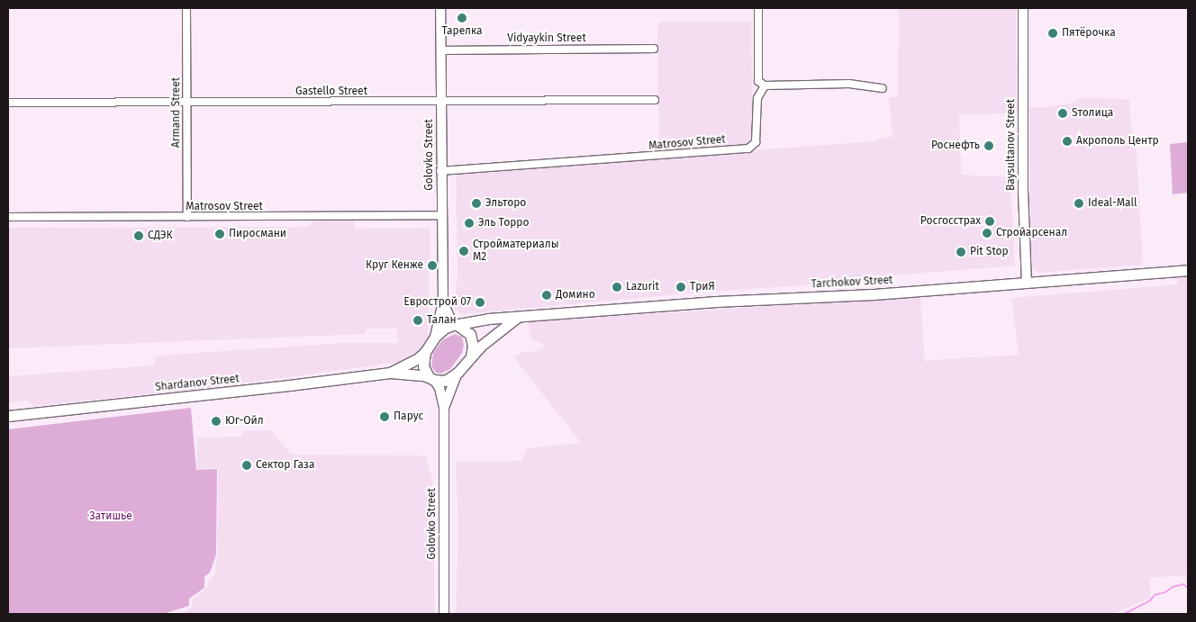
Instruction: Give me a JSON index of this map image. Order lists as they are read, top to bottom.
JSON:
{
  "streets": {
    "main road": ["Tarchokov Street", "Shardanov Street"],
    "street": [
      "Vidyaykin Street",
      "Gastello Street",
      "Armand Street",
      "Matrosov Street",
      "Baysultanov Street",
      "Golovko Street"
    ]
  },
  "crossings": [
    ["Vidyaykin Street", "Golovko Street"],
    ["Gastello Street", "Armand Street"],
    ["Gastello Street", "Golovko Street"],
    ["Armand Street", "Matrosov Street"],
    ["Matrosov Street", "Golovko Street"],
    ["Baysultanov Street", "Tarchokov Street"]
  ],
  "parks": ["Затишье"],
  "places": [
    "Тарелка",
    "Пятёрочка",
    "Sтолица",
    "Акрополь Центр",
    "Роснефть",
    "Эльторо",
    "Ideal-Mall",
    "Росгосстрах",
    "Эль Торро",
    "Стройарсенал",
    "Пиросмани",
    "СДЭК",
    "Стройматериалы М2",
    "Pit Stop",
    "Круг Кенже",
    "Lazurit",
    "ТриЯ",
    "Домино",
    "Еврострой 07",
    "Талан",
    "Парус",
    "Юг-Ойл",
    "Сектор Газа"
  ]
}
